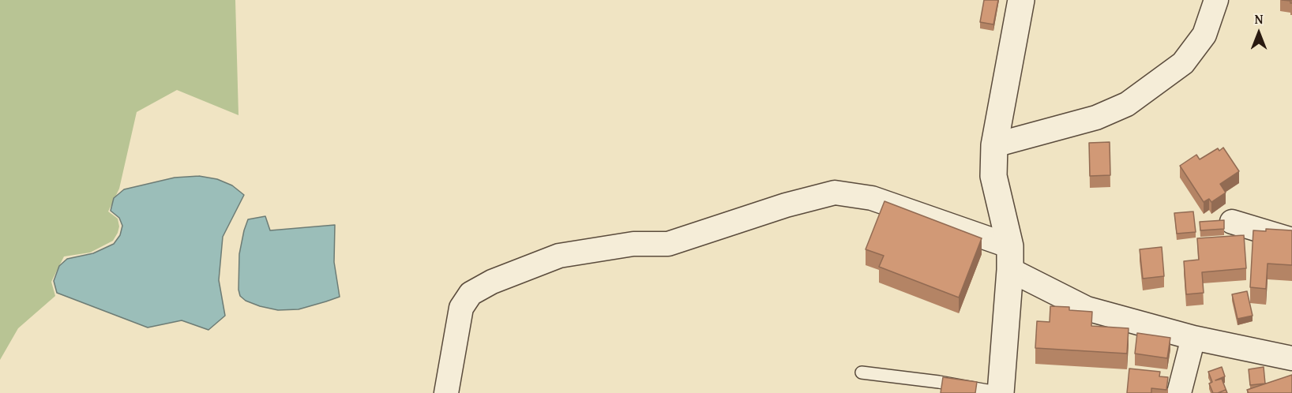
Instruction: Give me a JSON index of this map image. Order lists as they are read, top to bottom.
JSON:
{
  "north": "top"
}
